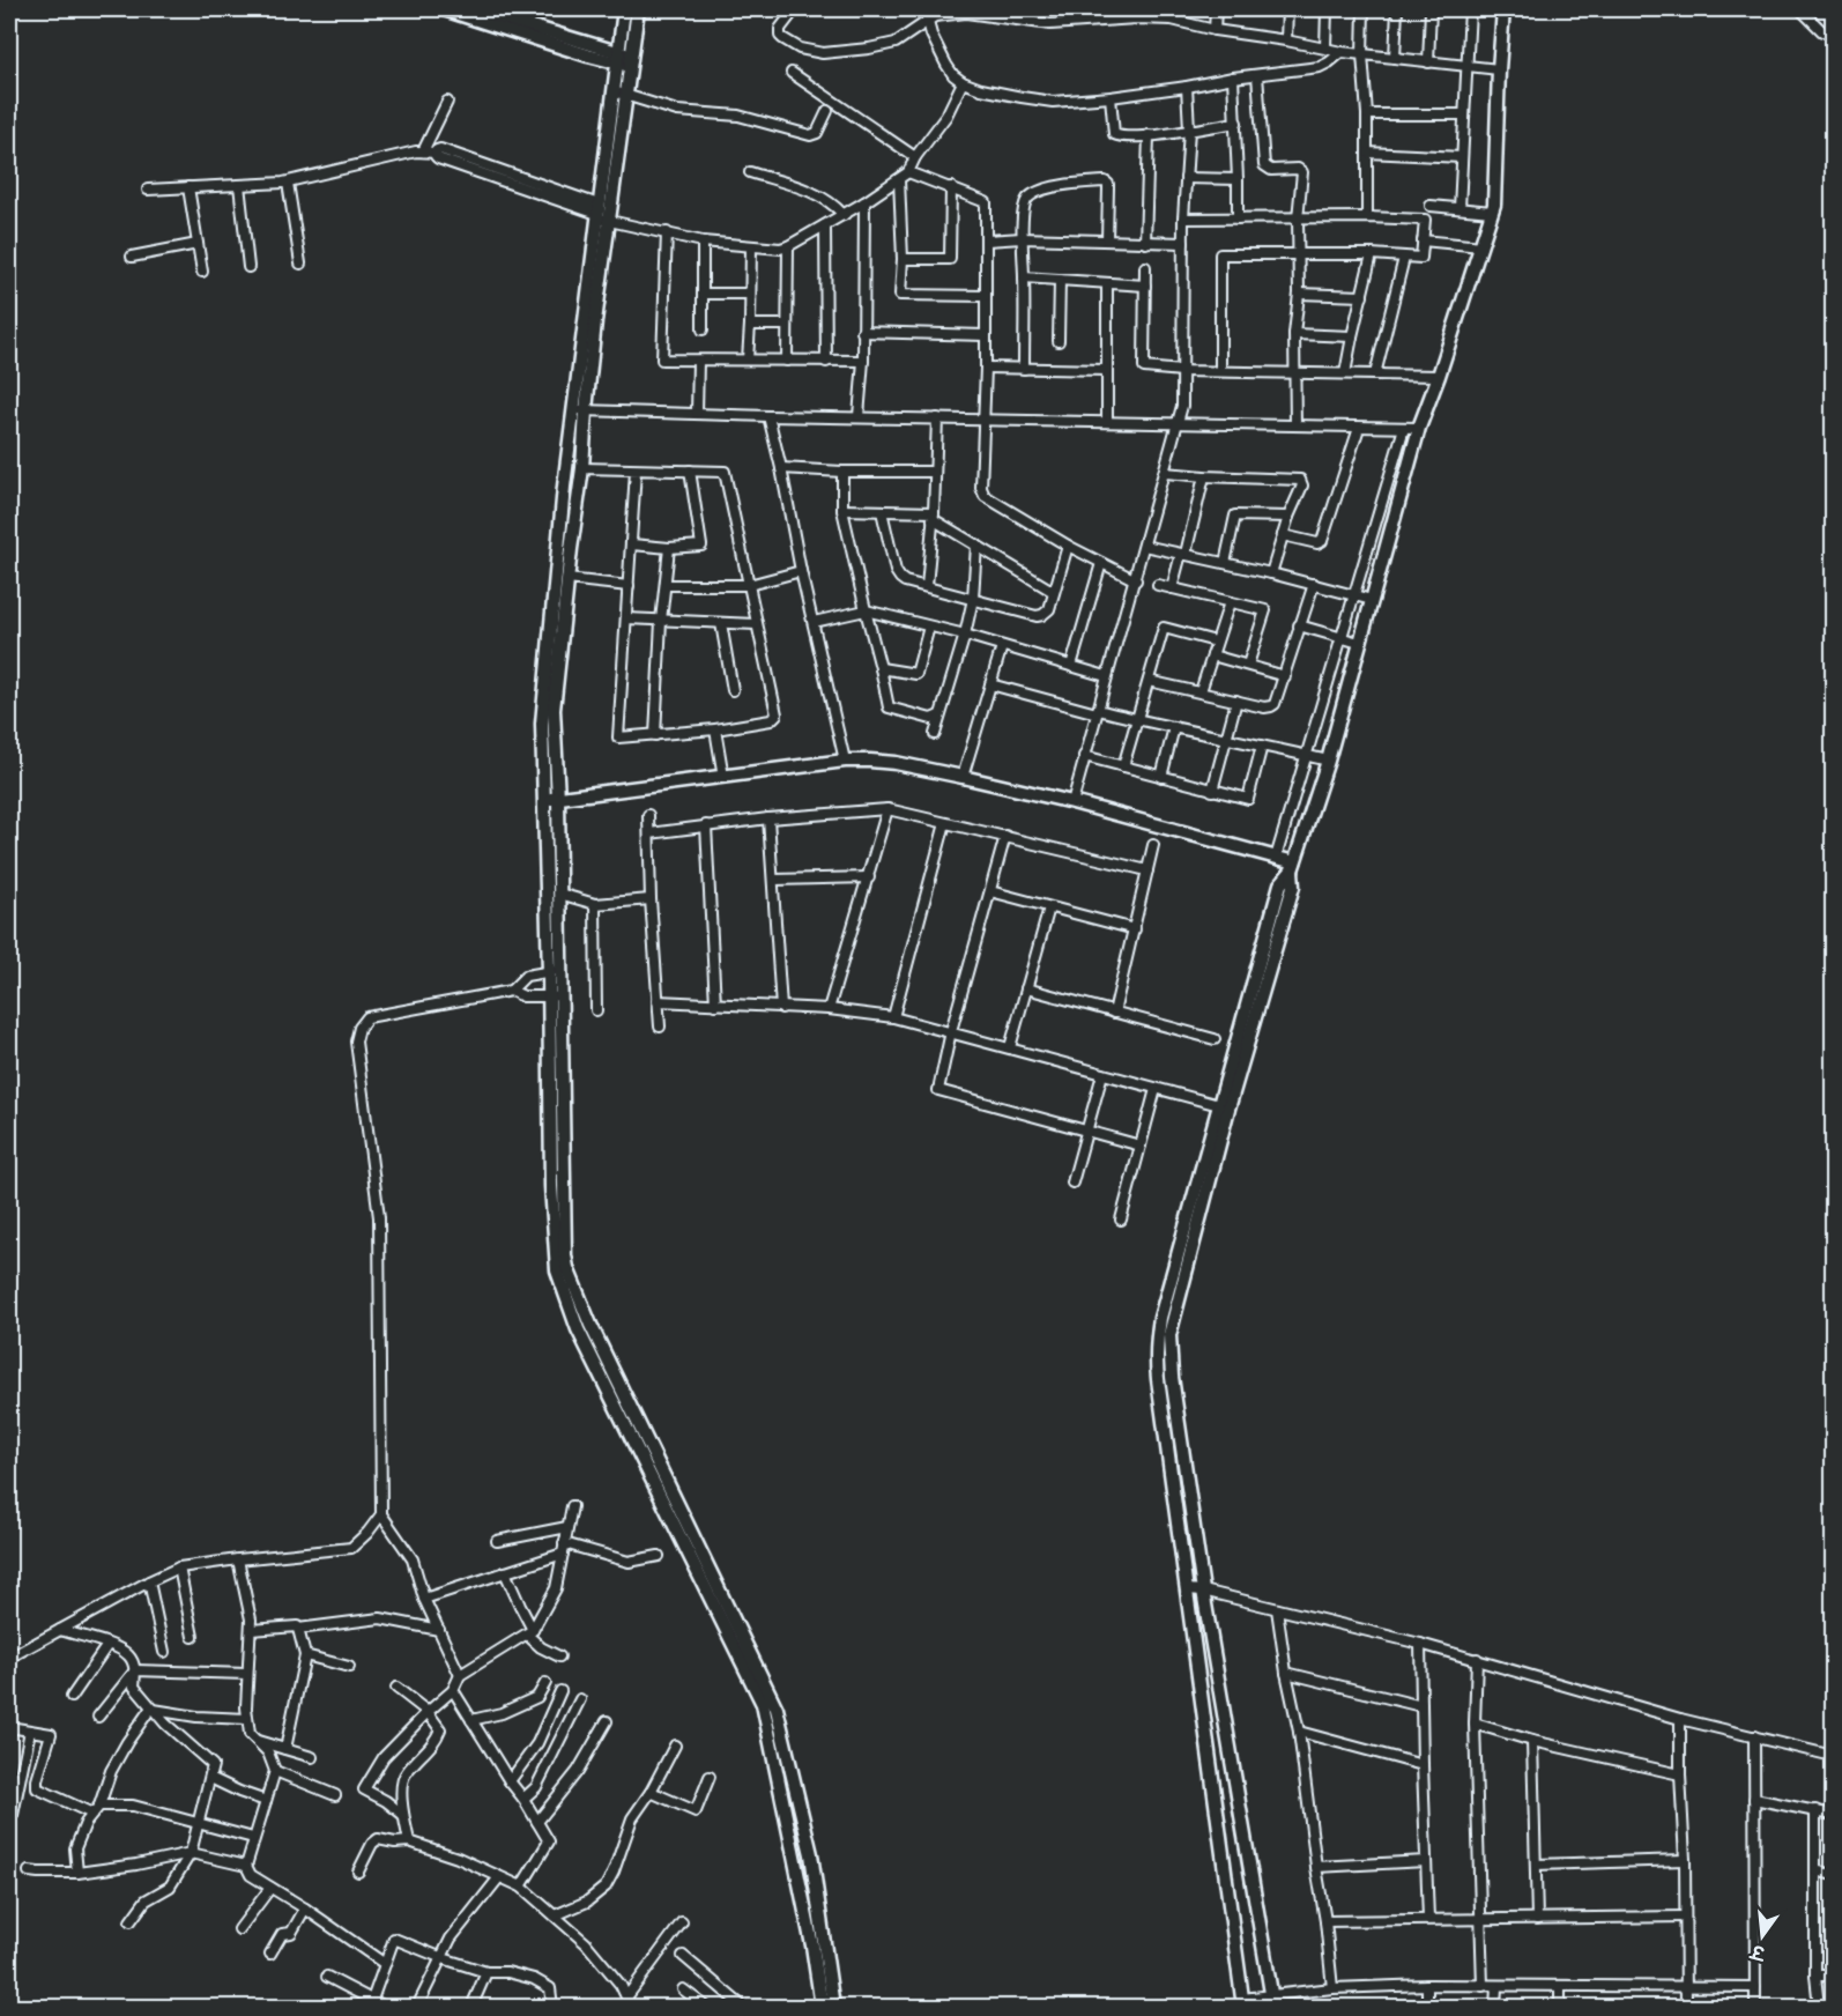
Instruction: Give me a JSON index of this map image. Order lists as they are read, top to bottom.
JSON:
{
  "north": "bottom"
}
